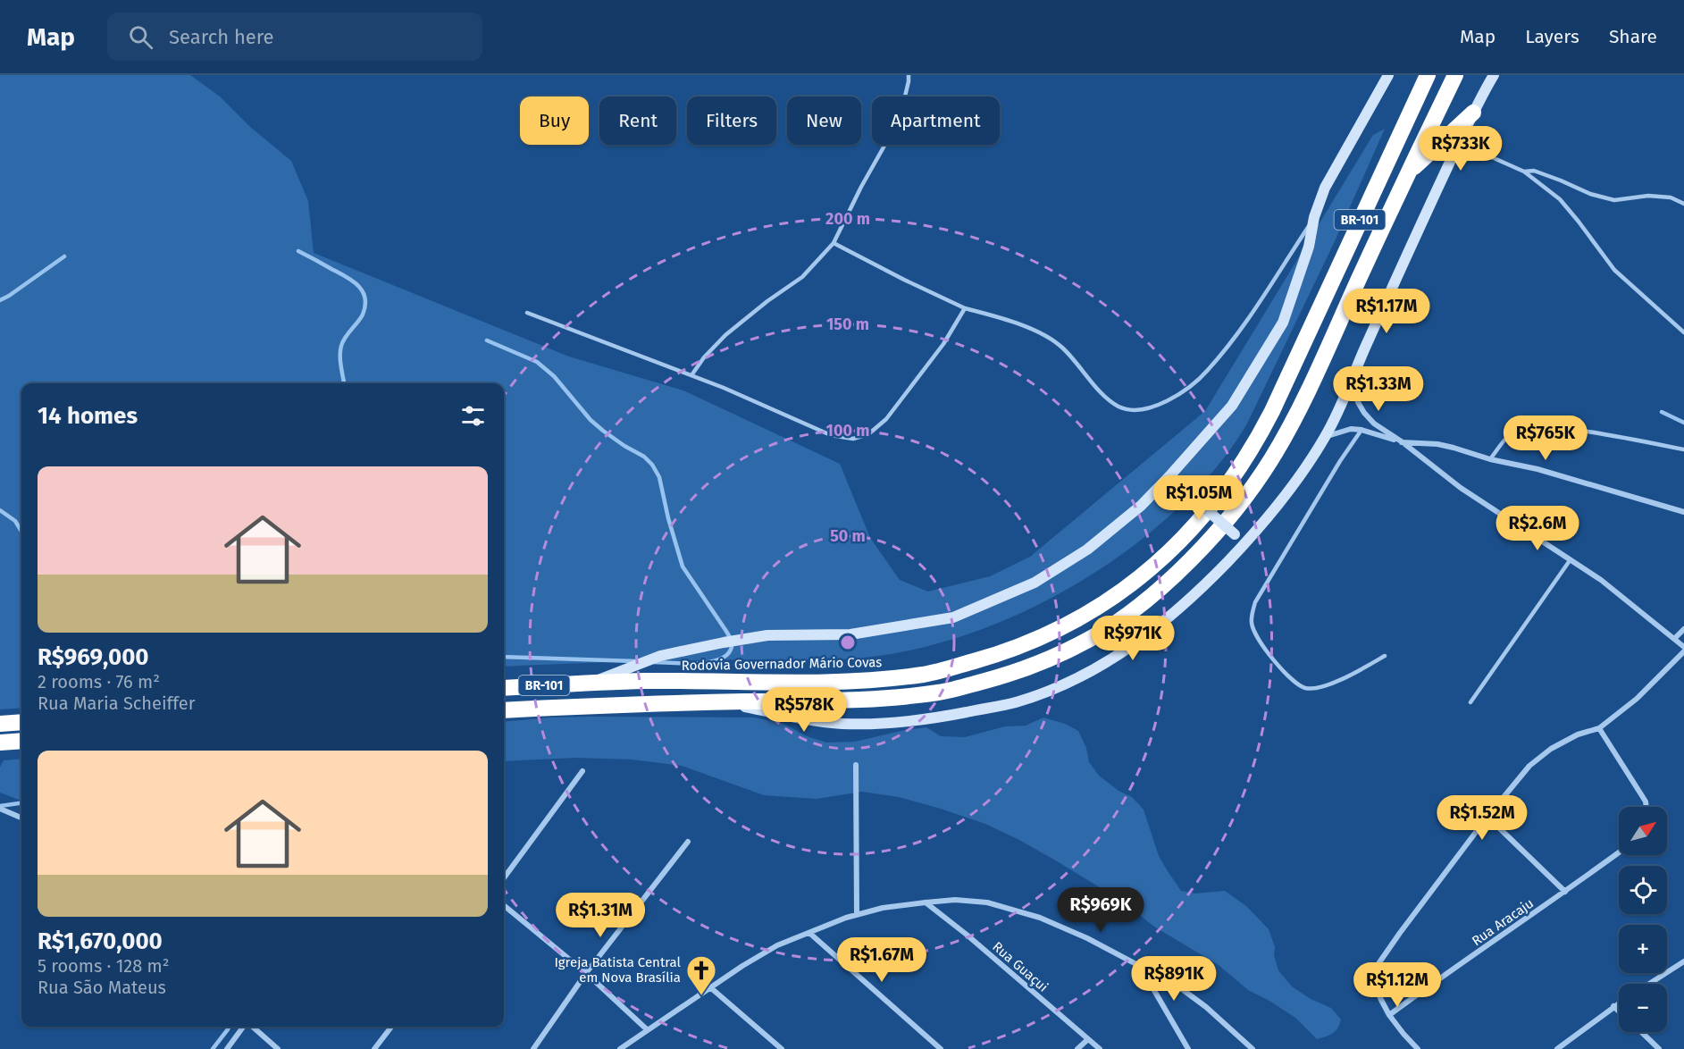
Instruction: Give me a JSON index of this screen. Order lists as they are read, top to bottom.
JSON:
{
  "streets": {
    "highway": ["BR-101", "Rodovia Governador Mário Covas"],
    "street": ["Rua Aracaju", "Rua Guaçui"]
  },
  "places": {
    "church": ["Igreja Batista Central em Nova Brasília"]
  },
  "north": "top right",
  "page": {
    "header": "Map",
    "search": "Search here",
    "nav": ["Map", "Layers", "Share"],
    "chip": [
      "Buy",
      "Rent",
      "Filters",
      "New",
      "Apartment"
    ],
    "price": [
      "R$733K",
      "R$1.17M",
      "R$1.33M",
      "R$765K",
      "R$1.05M",
      "R$2.6M",
      "R$971K",
      "R$578K",
      "R$1.52M",
      "R$969K",
      "R$1.31M",
      "R$1.67M",
      "R$891K",
      "R$1.12M"
    ],
    "heading": "14 homes",
    "list": [
      {
        "name": "R$969,000",
        "note": "2 rooms · 76 m² · Rua Maria Scheiffer"
      },
      {
        "name": "R$1,670,000",
        "note": "5 rooms · 128 m² · Rua São Mateus"
      }
    ],
    "map_buttons": ["+", "−"]
  },
  "rings": [
    "200 m",
    "150 m",
    "100 m",
    "50 m"
  ]
}
